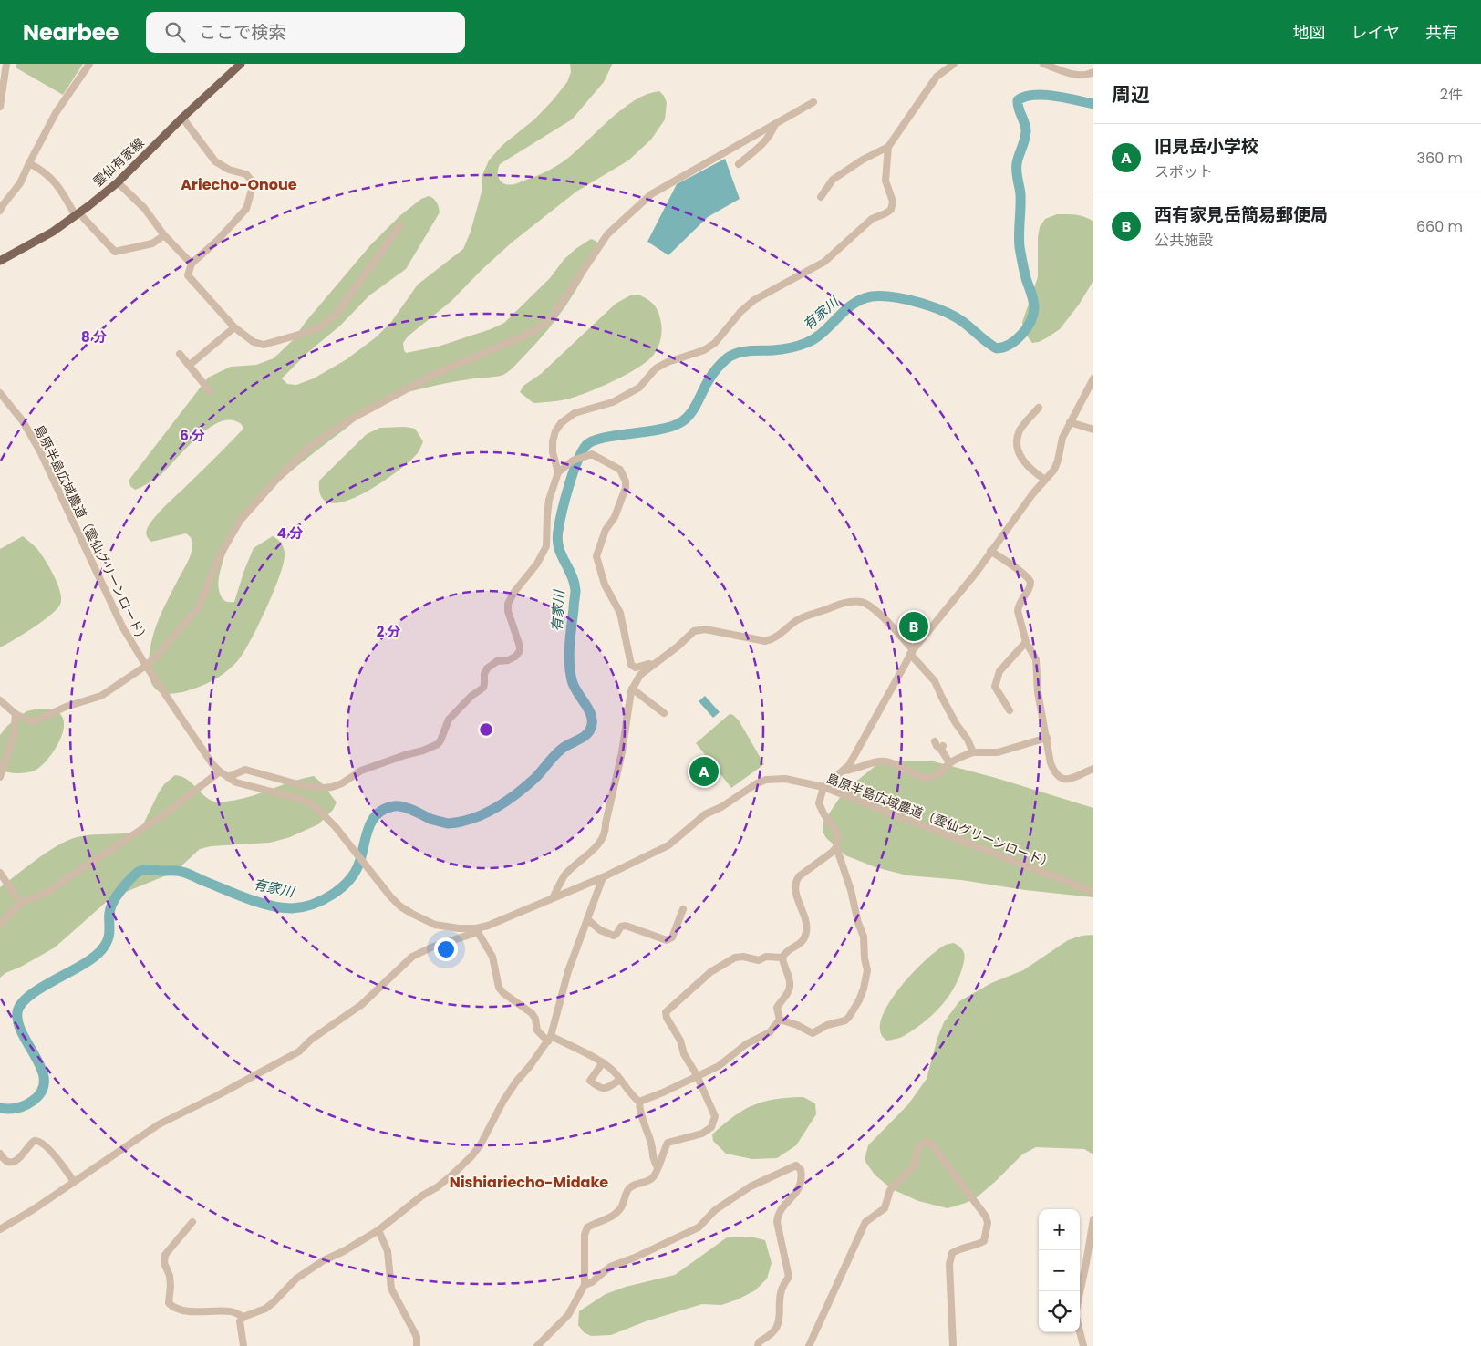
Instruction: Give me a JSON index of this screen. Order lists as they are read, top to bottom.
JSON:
{
  "streets": {
    "main road": ["雲仙有家線"],
    "street": ["島原半島広域農道（雲仙グリーンロード）"]
  },
  "districts": ["Ariecho-Onoue", "Nishiariecho-Midake"],
  "water": ["有家川"],
  "page": {
    "header": "Nearbee",
    "search": "ここで検索",
    "nav": ["地図", "レイヤ", "共有"],
    "heading": ["周辺", "2件"],
    "list": [
      {
        "mark": "A",
        "name": "旧見岳小学校",
        "note": "スポット",
        "value": "360 m"
      },
      {
        "mark": "B",
        "name": "西有家見岳簡易郵便局",
        "note": "公共施設",
        "value": "660 m"
      }
    ],
    "pins": ["B", "A"],
    "map_buttons": ["+", "−"]
  },
  "rings": [
    "8 分",
    "6 分",
    "4 分",
    "2 分"
  ]
}
